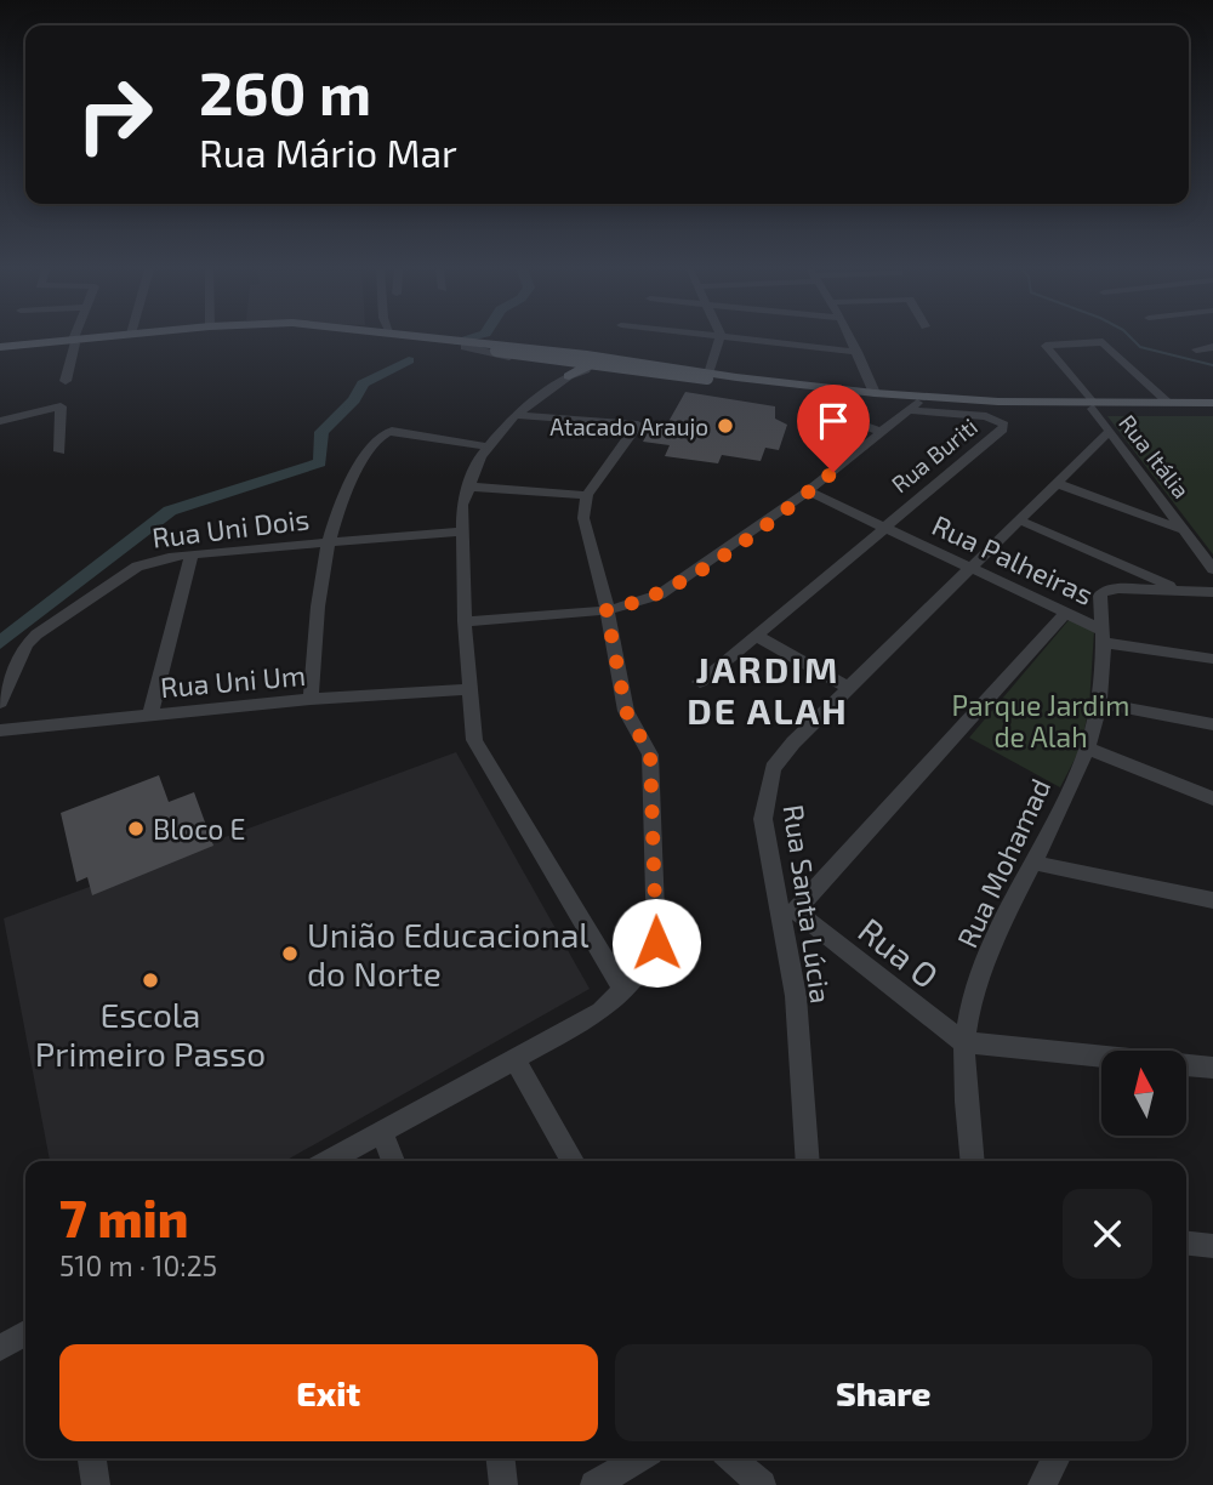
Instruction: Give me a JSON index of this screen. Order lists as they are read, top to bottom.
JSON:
{
  "streets": {
    "street": [
      "Rua Buriti",
      "Rua Itália",
      "Rua Uni Dois",
      "Rua Palheiras",
      "Rua Uni Um",
      "Rua Mohamad",
      "Rua Santa Lúcia",
      "Rua O"
    ]
  },
  "crossings": [
    ["Rua Buriti", "Rua Palheiras"],
    ["Rua Itália", "Rua Santa Lúcia"],
    ["Rua Palheiras", "Rua Mohamad"],
    ["Rua Palheiras", "Rua Santa Lúcia"],
    ["Rua Mohamad", "Rua O"],
    ["Rua Santa Lúcia", "Rua O"]
  ],
  "districts": ["JARDIM DE ALAH"],
  "parks": ["Parque Jardim de Alah"],
  "places": [
    "Atacado Araujo",
    "Bloco E",
    "União Educacional do Norte",
    "Escola Primeiro Passo"
  ],
  "north": "top",
  "page": {
    "turn": ["260 m", "Rua Mário Mar"],
    "heading": ["7 min", "510 m · 10:25"],
    "buttons": ["Exit", "Share"]
  }
}
